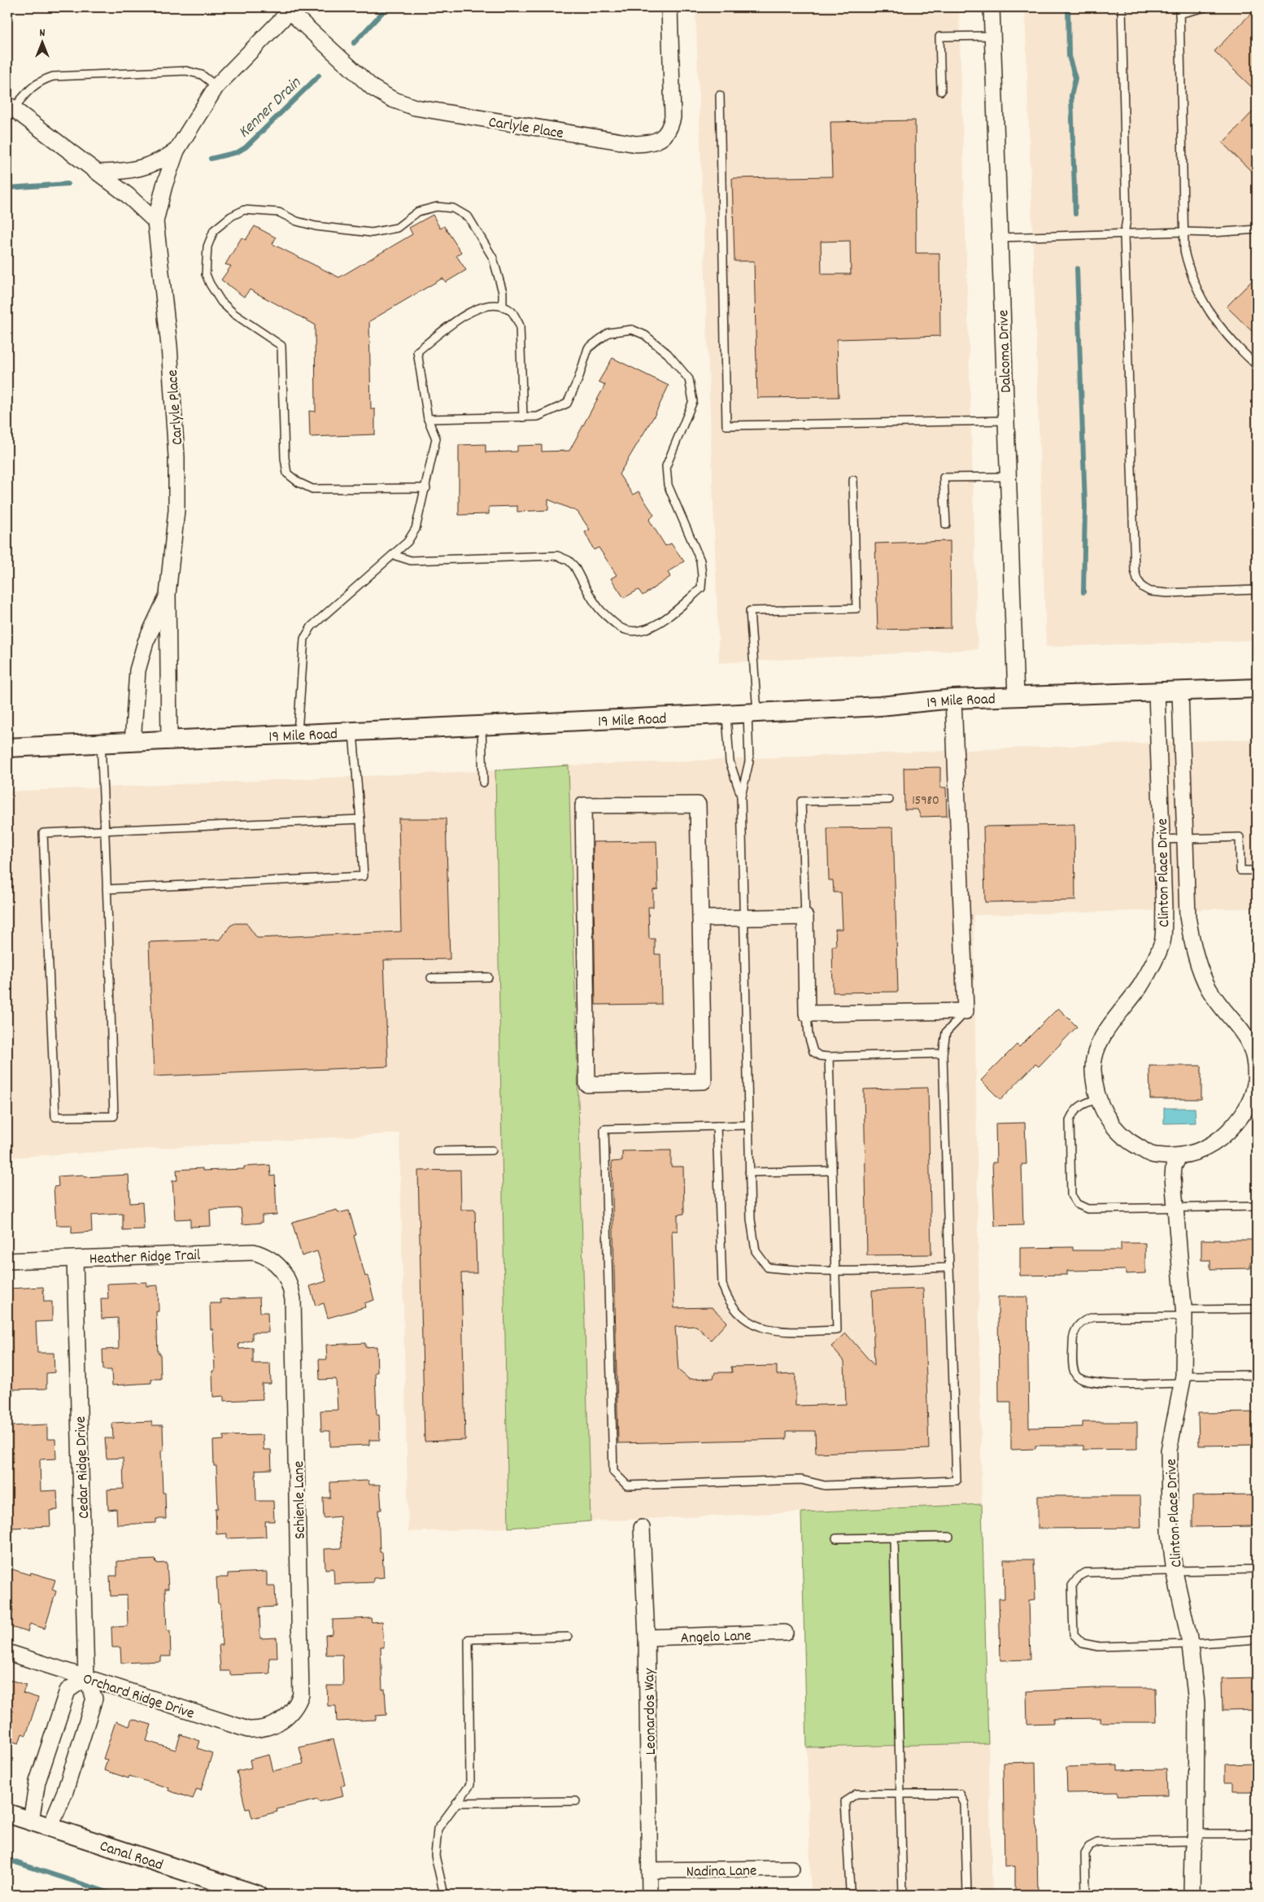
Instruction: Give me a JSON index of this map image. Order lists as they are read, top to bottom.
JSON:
{
  "streets": {
    "street": [
      "Carlyle Place",
      "Dalcoma Drive",
      "19 Mile Road",
      "Clinton Place Drive",
      "Heather Ridge Trail",
      "Cedar Ridge Drive",
      "Schienle Lane",
      "Angelo Lane",
      "Orchard Ridge Drive",
      "Leonardos Way",
      "Canal Road",
      "Nadina Lane"
    ]
  },
  "crossings": [
    ["Carlyle Place", "19 Mile Road"],
    ["Dalcoma Drive", "19 Mile Road"],
    ["19 Mile Road", "Clinton Place Drive"],
    ["Heather Ridge Trail", "Cedar Ridge Drive"],
    ["Heather Ridge Trail", "Schienle Lane"],
    ["Cedar Ridge Drive", "Orchard Ridge Drive"],
    ["Cedar Ridge Drive", "Canal Road"],
    ["Schienle Lane", "Orchard Ridge Drive"],
    ["Angelo Lane", "Leonardos Way"],
    ["Leonardos Way", "Nadina Lane"]
  ],
  "water": ["Kenner Drain"],
  "house_numbers": ["15980"],
  "north": "top"
}
